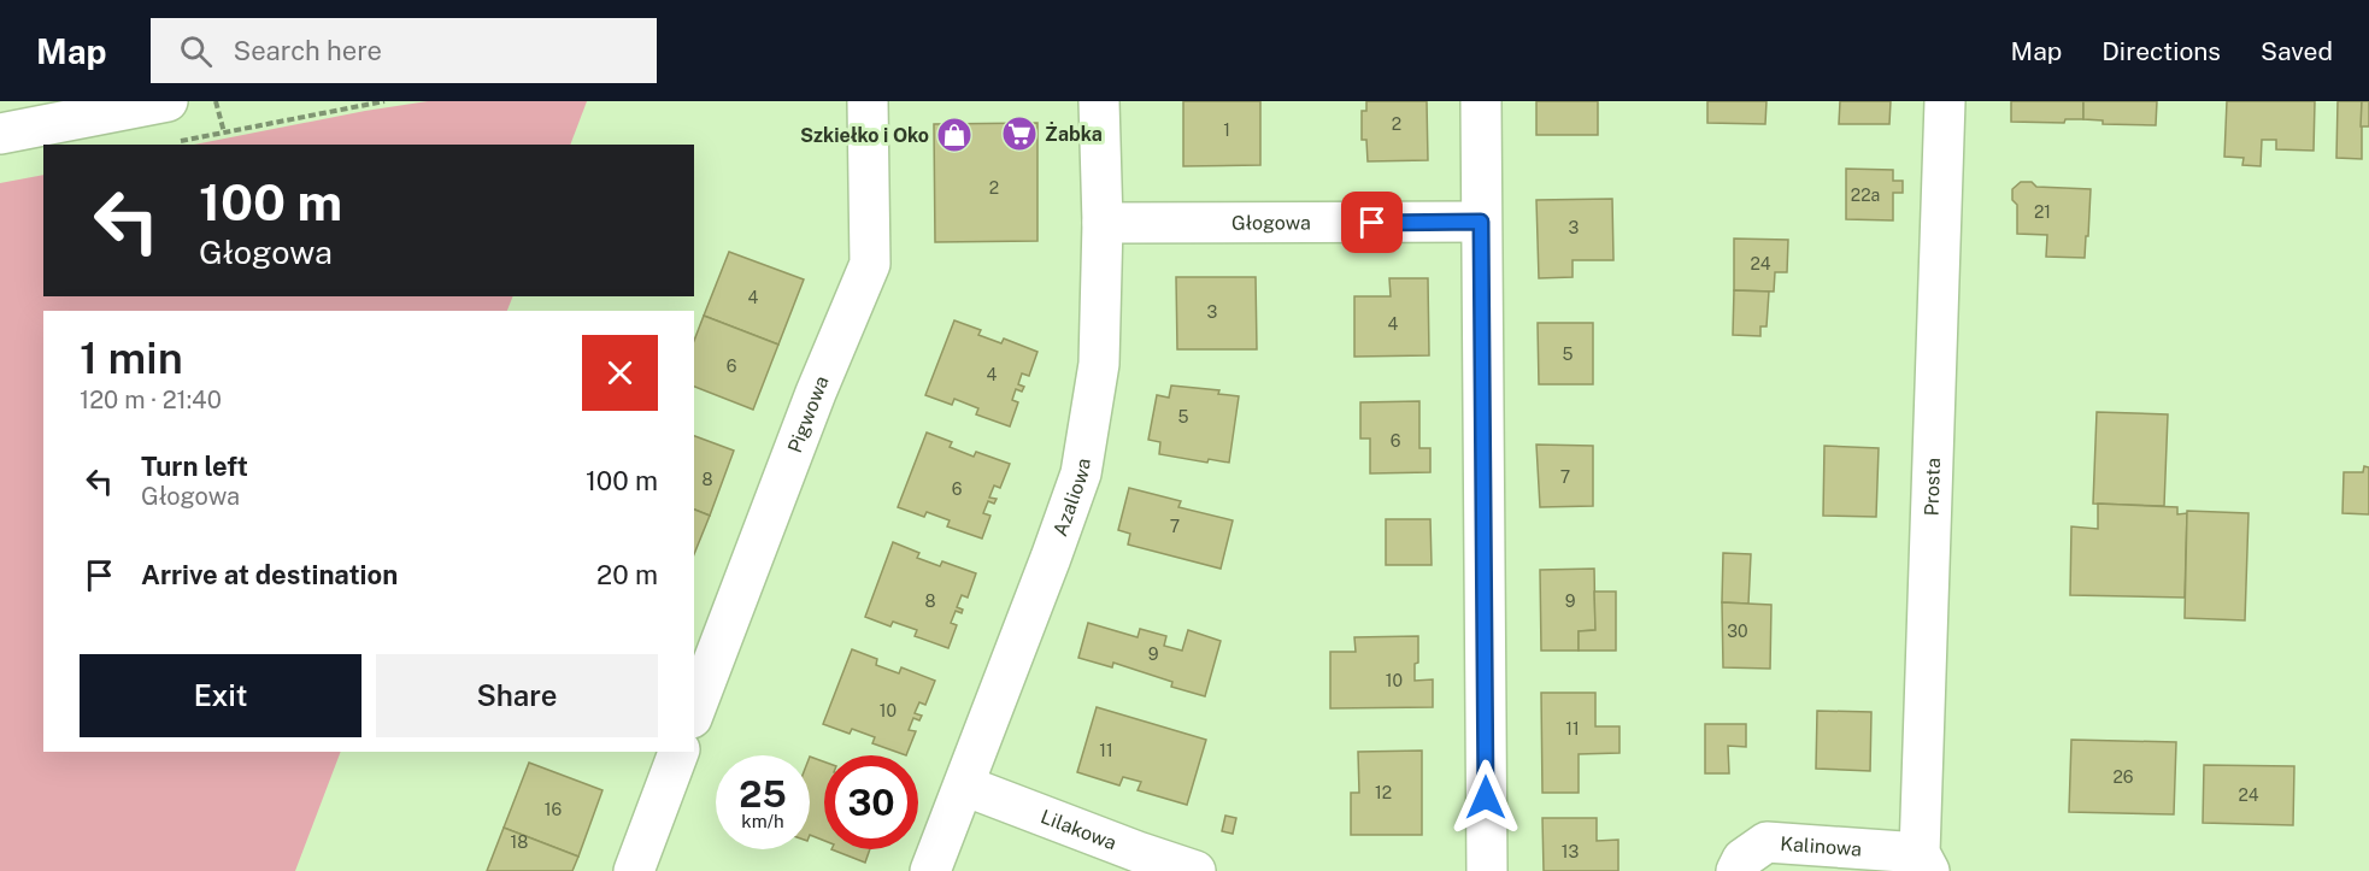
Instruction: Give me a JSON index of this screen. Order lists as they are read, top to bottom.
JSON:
{
  "streets": {
    "street": [
      "Głogowa",
      "Pigwowa",
      "Prosta",
      "Azaliowa",
      "Lilakowa",
      "Kalinowa"
    ]
  },
  "crossings": [
    ["Głogowa", "Azaliowa"],
    ["Prosta", "Kalinowa"],
    ["Azaliowa", "Lilakowa"]
  ],
  "places": {
    "supermarket": ["Żabka"],
    "shop": ["Szkiełko i Oko"]
  },
  "house_numbers": [
    "2",
    "1",
    "2",
    "22a",
    "21",
    "3",
    "24",
    "4",
    "3",
    "4",
    "5",
    "6",
    "4",
    "5",
    "6",
    "7",
    "8",
    "6",
    "7",
    "8",
    "9",
    "30",
    "9",
    "10",
    "10",
    "11",
    "11",
    "26",
    "12",
    "24",
    "16",
    "18",
    "13"
  ],
  "page": {
    "header": "Map",
    "search": "Search here",
    "nav": ["Map", "Directions", "Saved"],
    "turn": ["100 m", "Głogowa"],
    "heading": ["1 min", "120 m · 21:40"],
    "list": [
      {
        "name": "Turn left",
        "note": "Głogowa",
        "value": "100 m"
      },
      {
        "name": "Arrive at destination",
        "value": "20 m"
      }
    ],
    "buttons": ["Exit", "Share"],
    "speed": "25 km/h",
    "limit": "30"
  }
}
